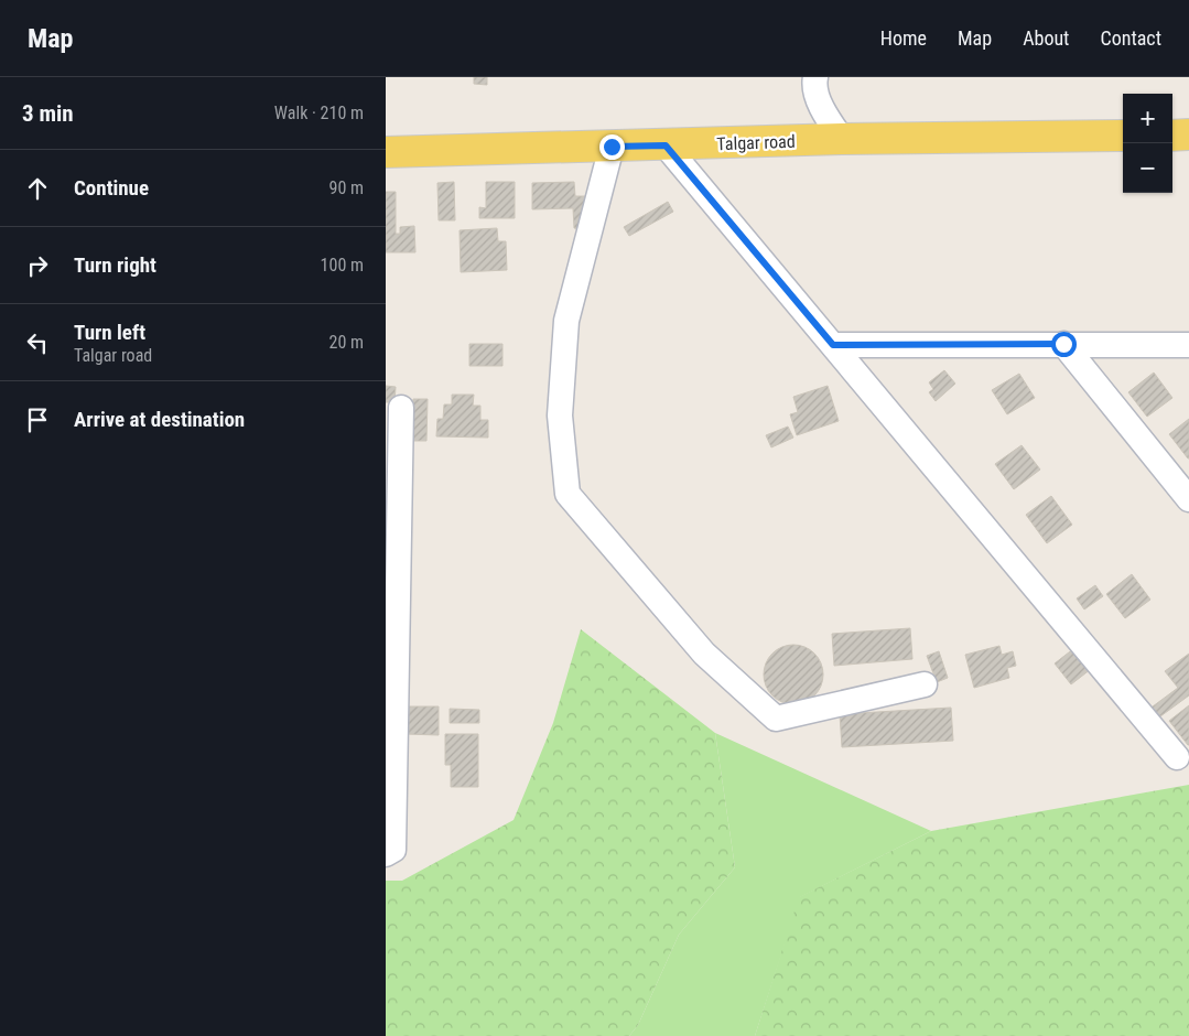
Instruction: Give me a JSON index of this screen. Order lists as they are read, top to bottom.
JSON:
{
  "streets": {
    "main road": ["Talgar road"]
  },
  "page": {
    "header": "Map",
    "nav": [
      "Home",
      "Map",
      "About",
      "Contact"
    ],
    "heading": ["3 min", "Walk · 210 m"],
    "map_buttons": ["+", "−"],
    "list": [
      ["Continue", "90 m"],
      ["Turn right", "100 m"],
      ["Turn left", "Talgar road", "20 m"],
      "Arrive at destination"
    ]
  }
}
